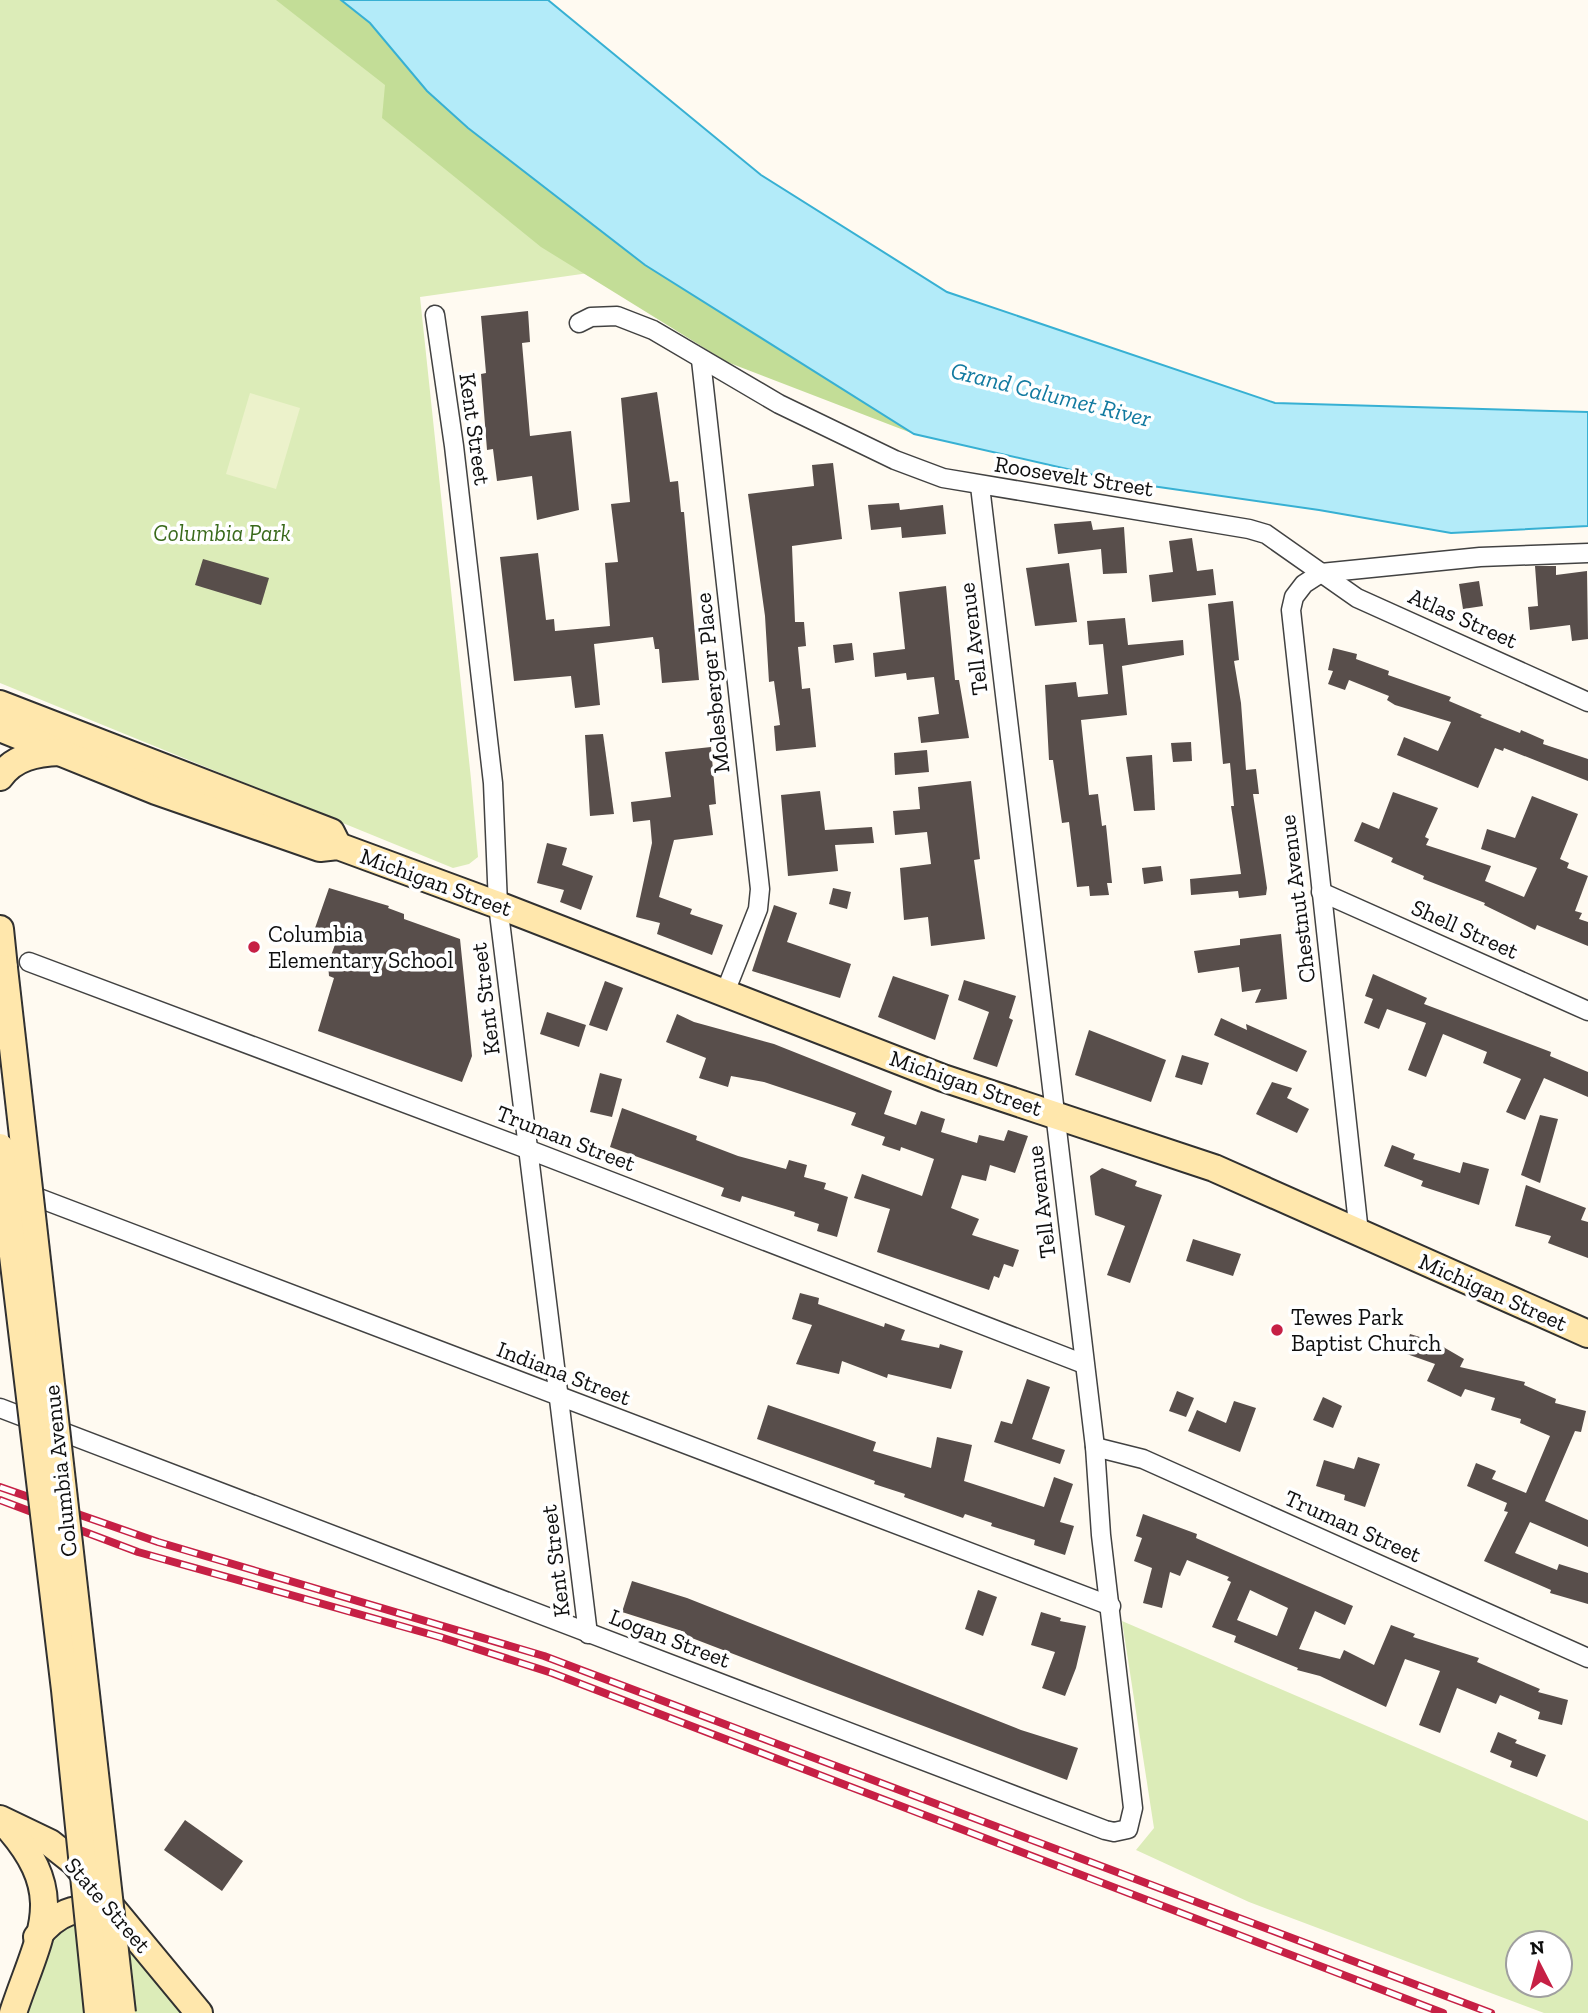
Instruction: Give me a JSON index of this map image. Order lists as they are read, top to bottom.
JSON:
{
  "streets": {
    "street": [
      "Kent Street",
      "Roosevelt Street",
      "Atlas Street",
      "Tell Avenue",
      "Molesberger Place",
      "Michigan Street",
      "Chestnut Avenue",
      "Shell Street",
      "Truman Street",
      "Indiana Street",
      "Columbia Avenue",
      "Logan Street",
      "State Street"
    ]
  },
  "crossings": [
    ["Kent Street", "Michigan Street"],
    ["Kent Street", "Truman Street"],
    ["Kent Street", "Indiana Street"],
    ["Kent Street", "Logan Street"],
    ["Roosevelt Street", "Atlas Street"],
    ["Roosevelt Street", "Tell Avenue"],
    ["Roosevelt Street", "Molesberger Place"],
    ["Roosevelt Street", "Chestnut Avenue"],
    ["Atlas Street", "Chestnut Avenue"],
    ["Tell Avenue", "Michigan Street"],
    ["Tell Avenue", "Truman Street"],
    ["Tell Avenue", "Indiana Street"],
    ["Tell Avenue", "Logan Street"],
    ["Molesberger Place", "Michigan Street"],
    ["Michigan Street", "Chestnut Avenue"],
    ["Chestnut Avenue", "Shell Street"]
  ],
  "water": ["Grand Calumet River"],
  "parks": ["Columbia Park"],
  "places": ["Columbia Elementary School", "Tewes Park Baptist Church"],
  "north": "top"
}
